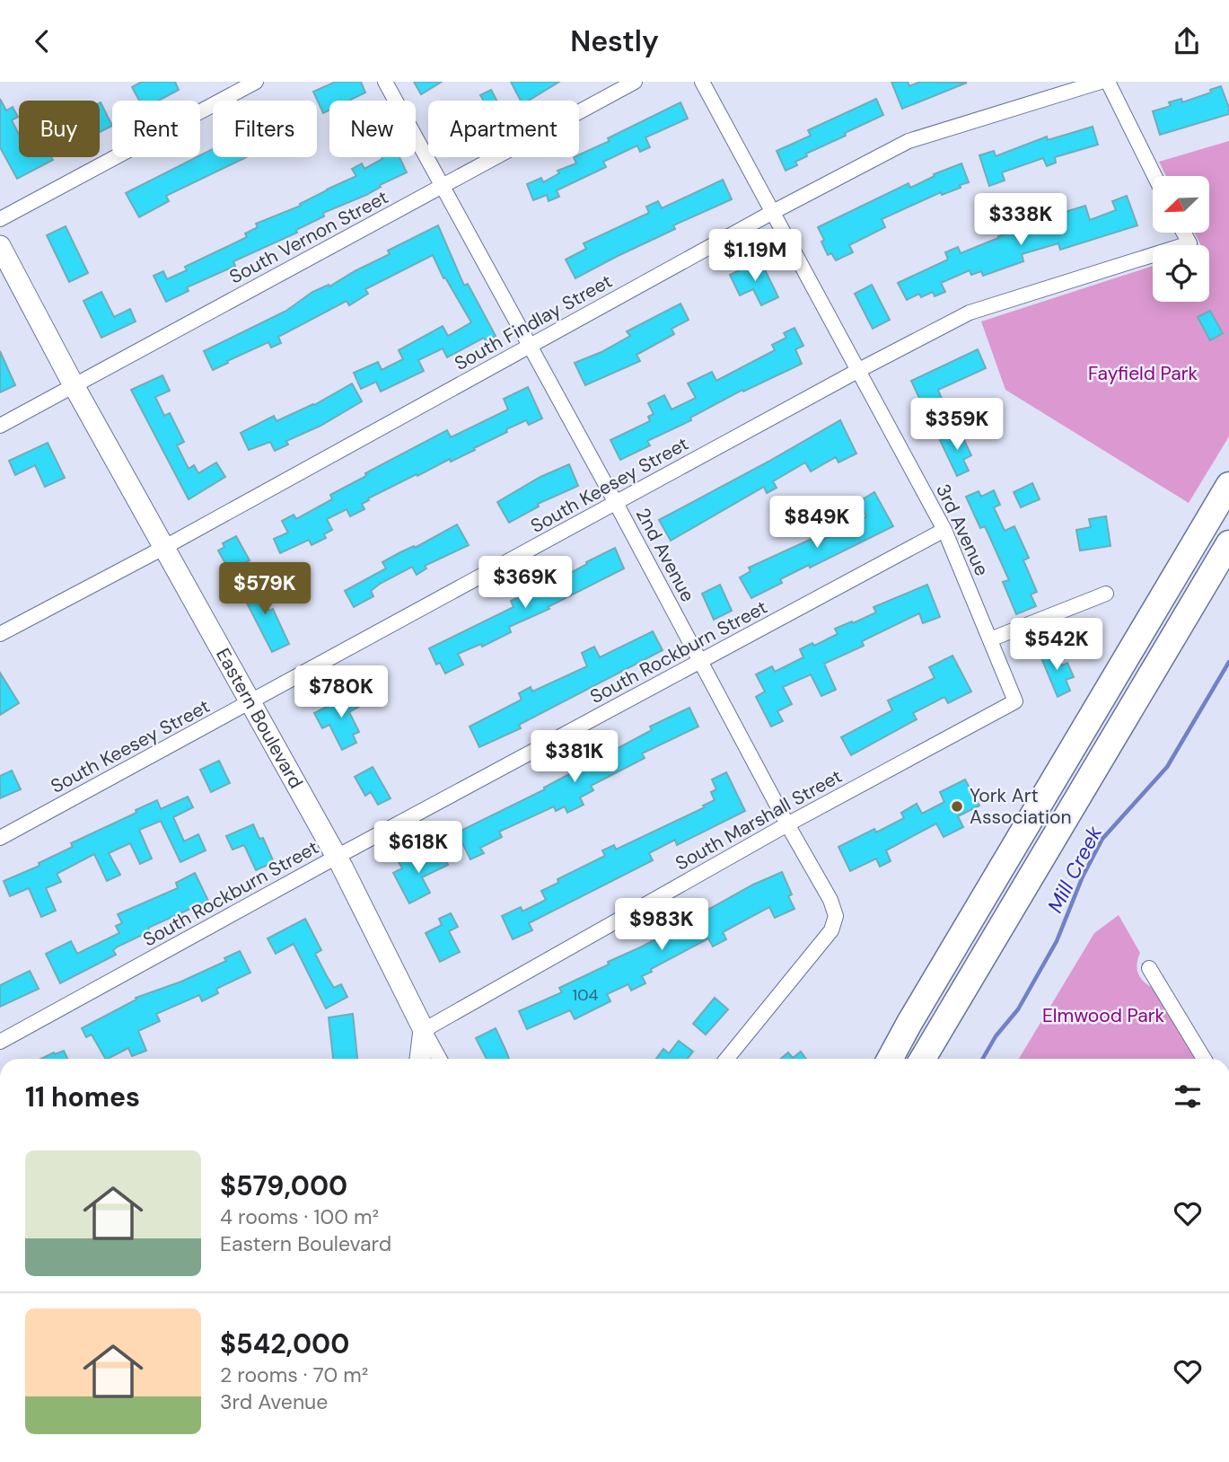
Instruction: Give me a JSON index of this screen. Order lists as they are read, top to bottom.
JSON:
{
  "streets": {
    "street": [
      "South Vernon Street",
      "South Findlay Street",
      "South Keesey Street",
      "3rd Avenue",
      "2nd Avenue",
      "South Rockburn Street",
      "Eastern Boulevard",
      "South Marshall Street"
    ]
  },
  "crossings": [
    ["South Vernon Street", "2nd Avenue"],
    ["South Vernon Street", "Eastern Boulevard"],
    ["South Findlay Street", "3rd Avenue"],
    ["South Findlay Street", "2nd Avenue"],
    ["South Findlay Street", "Eastern Boulevard"],
    ["South Keesey Street", "3rd Avenue"],
    ["South Keesey Street", "2nd Avenue"],
    ["South Keesey Street", "Eastern Boulevard"],
    ["3rd Avenue", "South Rockburn Street"],
    ["3rd Avenue", "South Marshall Street"],
    ["2nd Avenue", "South Rockburn Street"],
    ["2nd Avenue", "South Marshall Street"],
    ["South Rockburn Street", "Eastern Boulevard"],
    ["Eastern Boulevard", "South Marshall Street"]
  ],
  "water": ["Mill Creek"],
  "parks": ["Fayfield Park", "Elmwood Park"],
  "places": ["York Art Association"],
  "house_numbers": ["104"],
  "north": "bottom left",
  "page": {
    "header": "Nestly",
    "chip": [
      "Buy",
      "Rent",
      "Filters",
      "New",
      "Apartment"
    ],
    "price": [
      "$338K",
      "$1.19M",
      "$359K",
      "$849K",
      "$369K",
      "$579K",
      "$542K",
      "$780K",
      "$381K",
      "$618K",
      "$983K"
    ],
    "heading": "11 homes",
    "list": [
      {
        "name": "$579,000",
        "note": "4 rooms · 100 m² · Eastern Boulevard"
      },
      {
        "name": "$542,000",
        "note": "2 rooms · 70 m² · 3rd Avenue"
      }
    ]
  }
}
